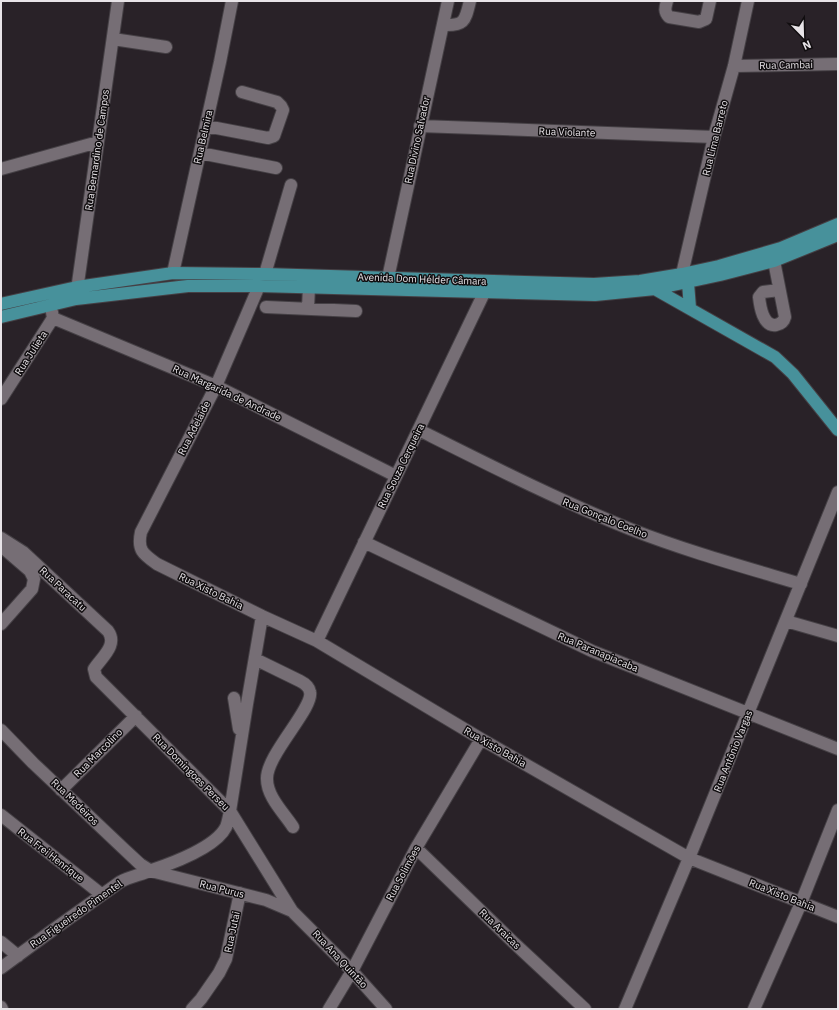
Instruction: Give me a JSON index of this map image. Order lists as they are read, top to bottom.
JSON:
{
  "streets": {
    "main road": ["Avenida Dom Hélder Câmara"],
    "street": [
      "Rua Cambai",
      "Rua Violante",
      "Rua Belmira",
      "Rua Lima Barreto",
      "Rua Divino Salvador",
      "Rua Bernardino de Campos",
      "Rua Julieta",
      "Rua Margarida de Andrade",
      "Rua Adelaide",
      "Rua Souza Cerqueira",
      "Rua Gonçalo Coelho",
      "Rua Paracatu",
      "Rua Xisto Bahia",
      "Rua Paranapiacaba",
      "Rua Antônio Vargas",
      "Rua Marcolino",
      "Rua Domingoes Perseu",
      "Rua Medeiros",
      "Rua Frei Henrique",
      "Rua Solimões",
      "Rua Purus",
      "Rua Figueiredo Pimentel",
      "Rua Araicas",
      "Rua Jutai",
      "Rua Ana Quintão"
    ]
  },
  "crossings": [
    ["Rua Cambai", "Rua Lima Barreto"],
    ["Rua Violante", "Rua Lima Barreto"],
    ["Rua Violante", "Rua Divino Salvador"],
    ["Rua Belmira", "Avenida Dom Hélder Câmara"],
    ["Rua Lima Barreto", "Avenida Dom Hélder Câmara"],
    ["Rua Divino Salvador", "Avenida Dom Hélder Câmara"],
    ["Rua Bernardino de Campos", "Avenida Dom Hélder Câmara"],
    ["Avenida Dom Hélder Câmara", "Rua Adelaide"],
    ["Avenida Dom Hélder Câmara", "Rua Souza Cerqueira"],
    ["Rua Julieta", "Rua Margarida de Andrade"],
    ["Rua Margarida de Andrade", "Rua Adelaide"],
    ["Rua Margarida de Andrade", "Rua Souza Cerqueira"],
    ["Rua Adelaide", "Rua Xisto Bahia"],
    ["Rua Souza Cerqueira", "Rua Gonçalo Coelho"],
    ["Rua Souza Cerqueira", "Rua Xisto Bahia"],
    ["Rua Souza Cerqueira", "Rua Paranapiacaba"],
    ["Rua Gonçalo Coelho", "Rua Antônio Vargas"],
    ["Rua Paracatu", "Rua Domingoes Perseu"],
    ["Rua Xisto Bahia", "Rua Antônio Vargas"],
    ["Rua Xisto Bahia", "Rua Solimões"],
    ["Rua Xisto Bahia", "Rua Figueiredo Pimentel"],
    ["Rua Paranapiacaba", "Rua Antônio Vargas"],
    ["Rua Marcolino", "Rua Domingoes Perseu"],
    ["Rua Marcolino", "Rua Medeiros"],
    ["Rua Domingoes Perseu", "Rua Purus"],
    ["Rua Domingoes Perseu", "Rua Figueiredo Pimentel"],
    ["Rua Domingoes Perseu", "Rua Ana Quintão"],
    ["Rua Medeiros", "Rua Purus"],
    ["Rua Medeiros", "Rua Figueiredo Pimentel"],
    ["Rua Frei Henrique", "Rua Figueiredo Pimentel"],
    ["Rua Solimões", "Rua Araicas"],
    ["Rua Solimões", "Rua Ana Quintão"],
    ["Rua Purus", "Rua Figueiredo Pimentel"],
    ["Rua Purus", "Rua Jutai"],
    ["Rua Purus", "Rua Ana Quintão"]
  ],
  "north": "bottom right"
}
